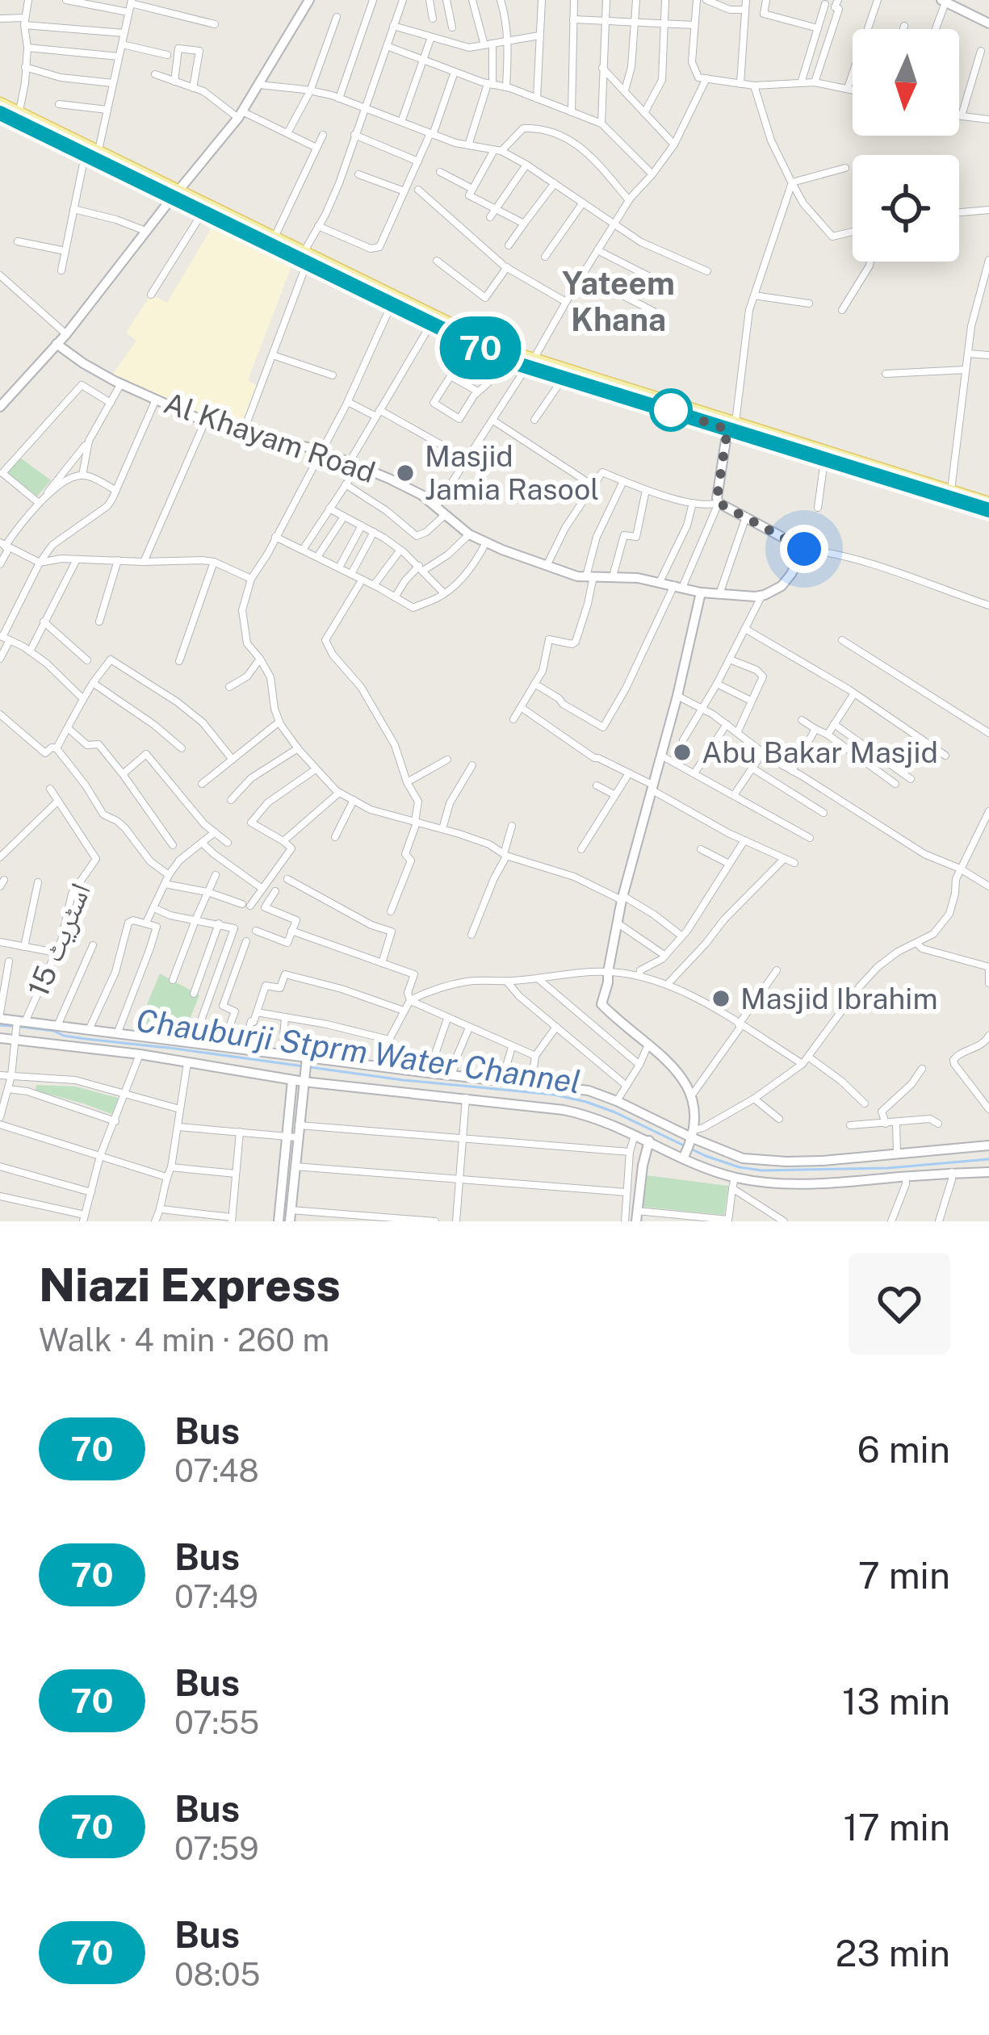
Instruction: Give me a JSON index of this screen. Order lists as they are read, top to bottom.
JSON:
{
  "streets": {
    "street": ["Al Khayam Road", "اسٹریٹ 15"]
  },
  "districts": ["Yateem Khana"],
  "water": ["Chauburji Stprm Water Channel"],
  "places": ["Masjid Jamia Rasool", "Abu Bakar Masjid", "Masjid Ibrahim"],
  "lines": ["bus line 70"],
  "north": "bottom",
  "page": {
    "on_map": "70",
    "heading": ["Niazi Express", "Walk · 4 min · 260 m"],
    "list": [
      {
        "mark": "70",
        "name": "Bus",
        "note": "07:48",
        "value": "6 min"
      },
      {
        "mark": "70",
        "name": "Bus",
        "note": "07:49",
        "value": "7 min"
      },
      {
        "mark": "70",
        "name": "Bus",
        "note": "07:55",
        "value": "13 min"
      },
      {
        "mark": "70",
        "name": "Bus",
        "note": "07:59",
        "value": "17 min"
      },
      {
        "mark": "70",
        "name": "Bus",
        "note": "08:05",
        "value": "23 min"
      }
    ]
  }
}
